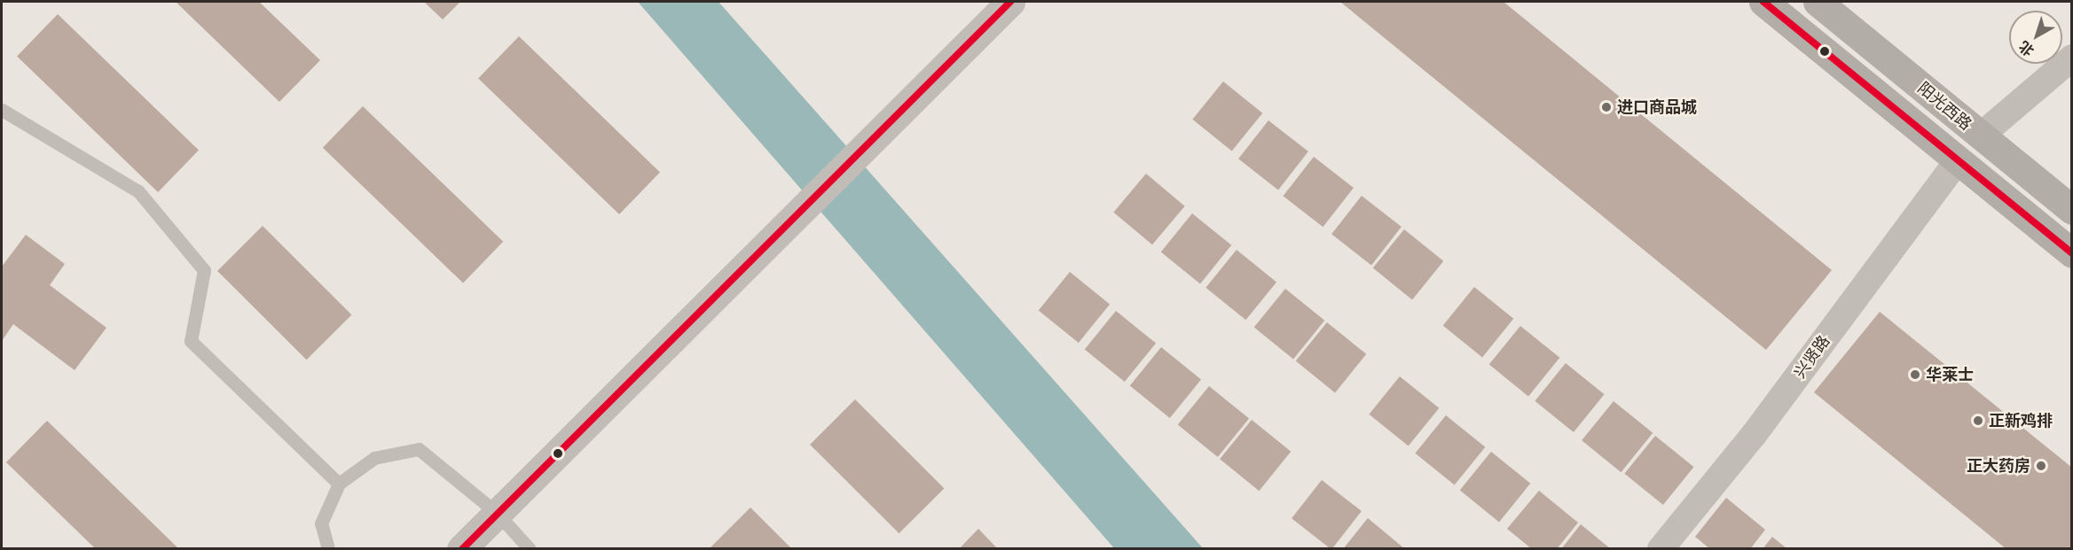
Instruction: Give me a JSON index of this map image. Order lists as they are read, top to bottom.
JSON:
{
  "streets": {
    "main road": ["阳光西路"],
    "street": ["兴贤路"]
  },
  "crossings": [
    ["阳光西路", "兴贤路"]
  ],
  "places": [
    "进口商品城",
    "华莱士",
    "正新鸡排",
    "正大药房"
  ],
  "north": "bottom left"
}
